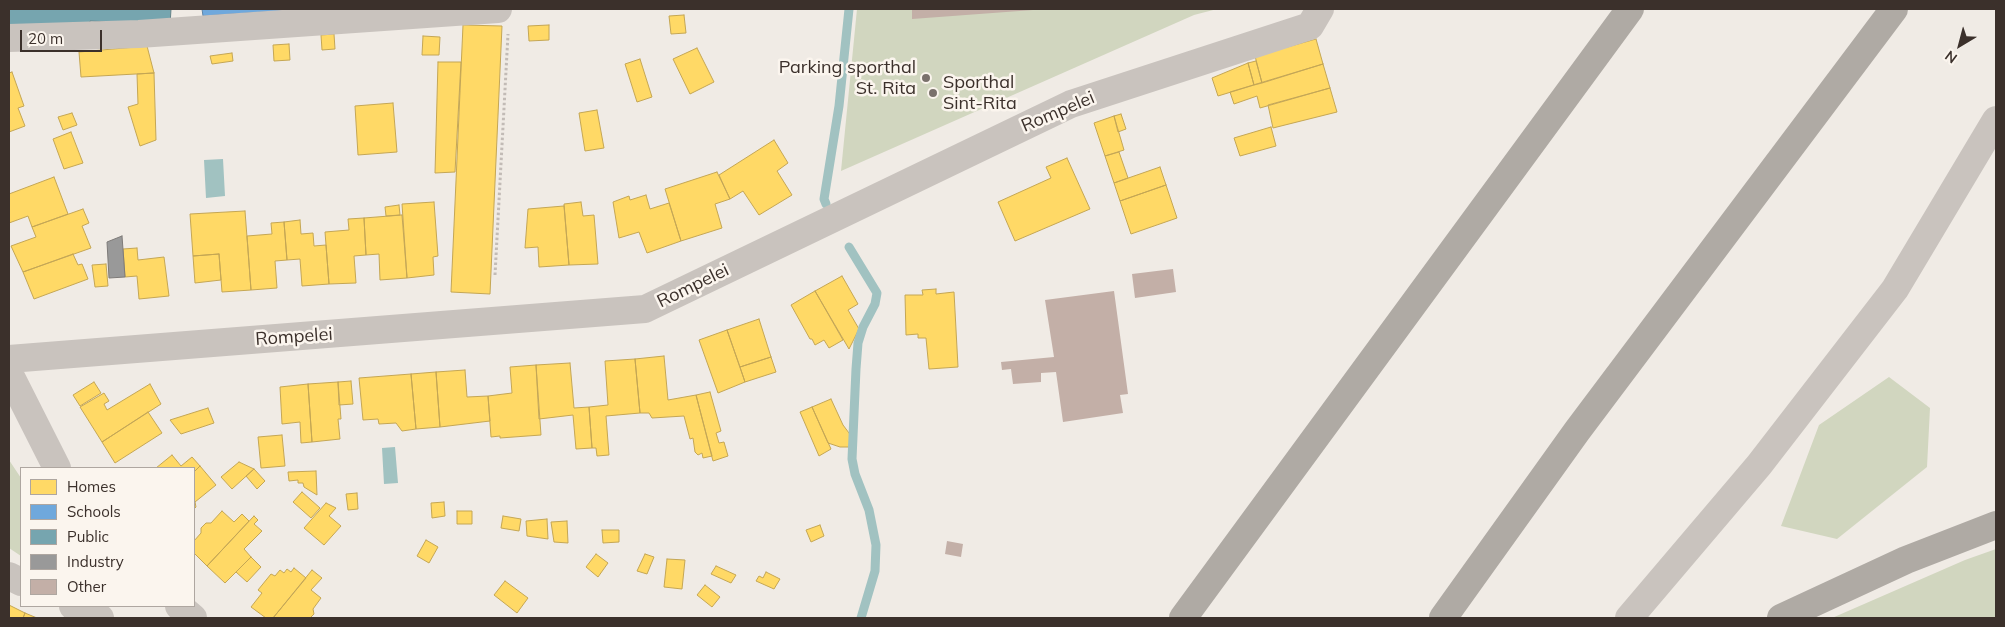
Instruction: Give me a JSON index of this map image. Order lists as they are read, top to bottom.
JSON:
{
  "streets": {
    "street": ["Rompelei"]
  },
  "places": ["Parking sporthal St. Rita", "Sporthal Sint-Rita"],
  "legend": [
    "Homes",
    "Schools",
    "Public",
    "Industry",
    "Other"
  ],
  "scale_bar": "20 m",
  "north": "bottom left"
}
